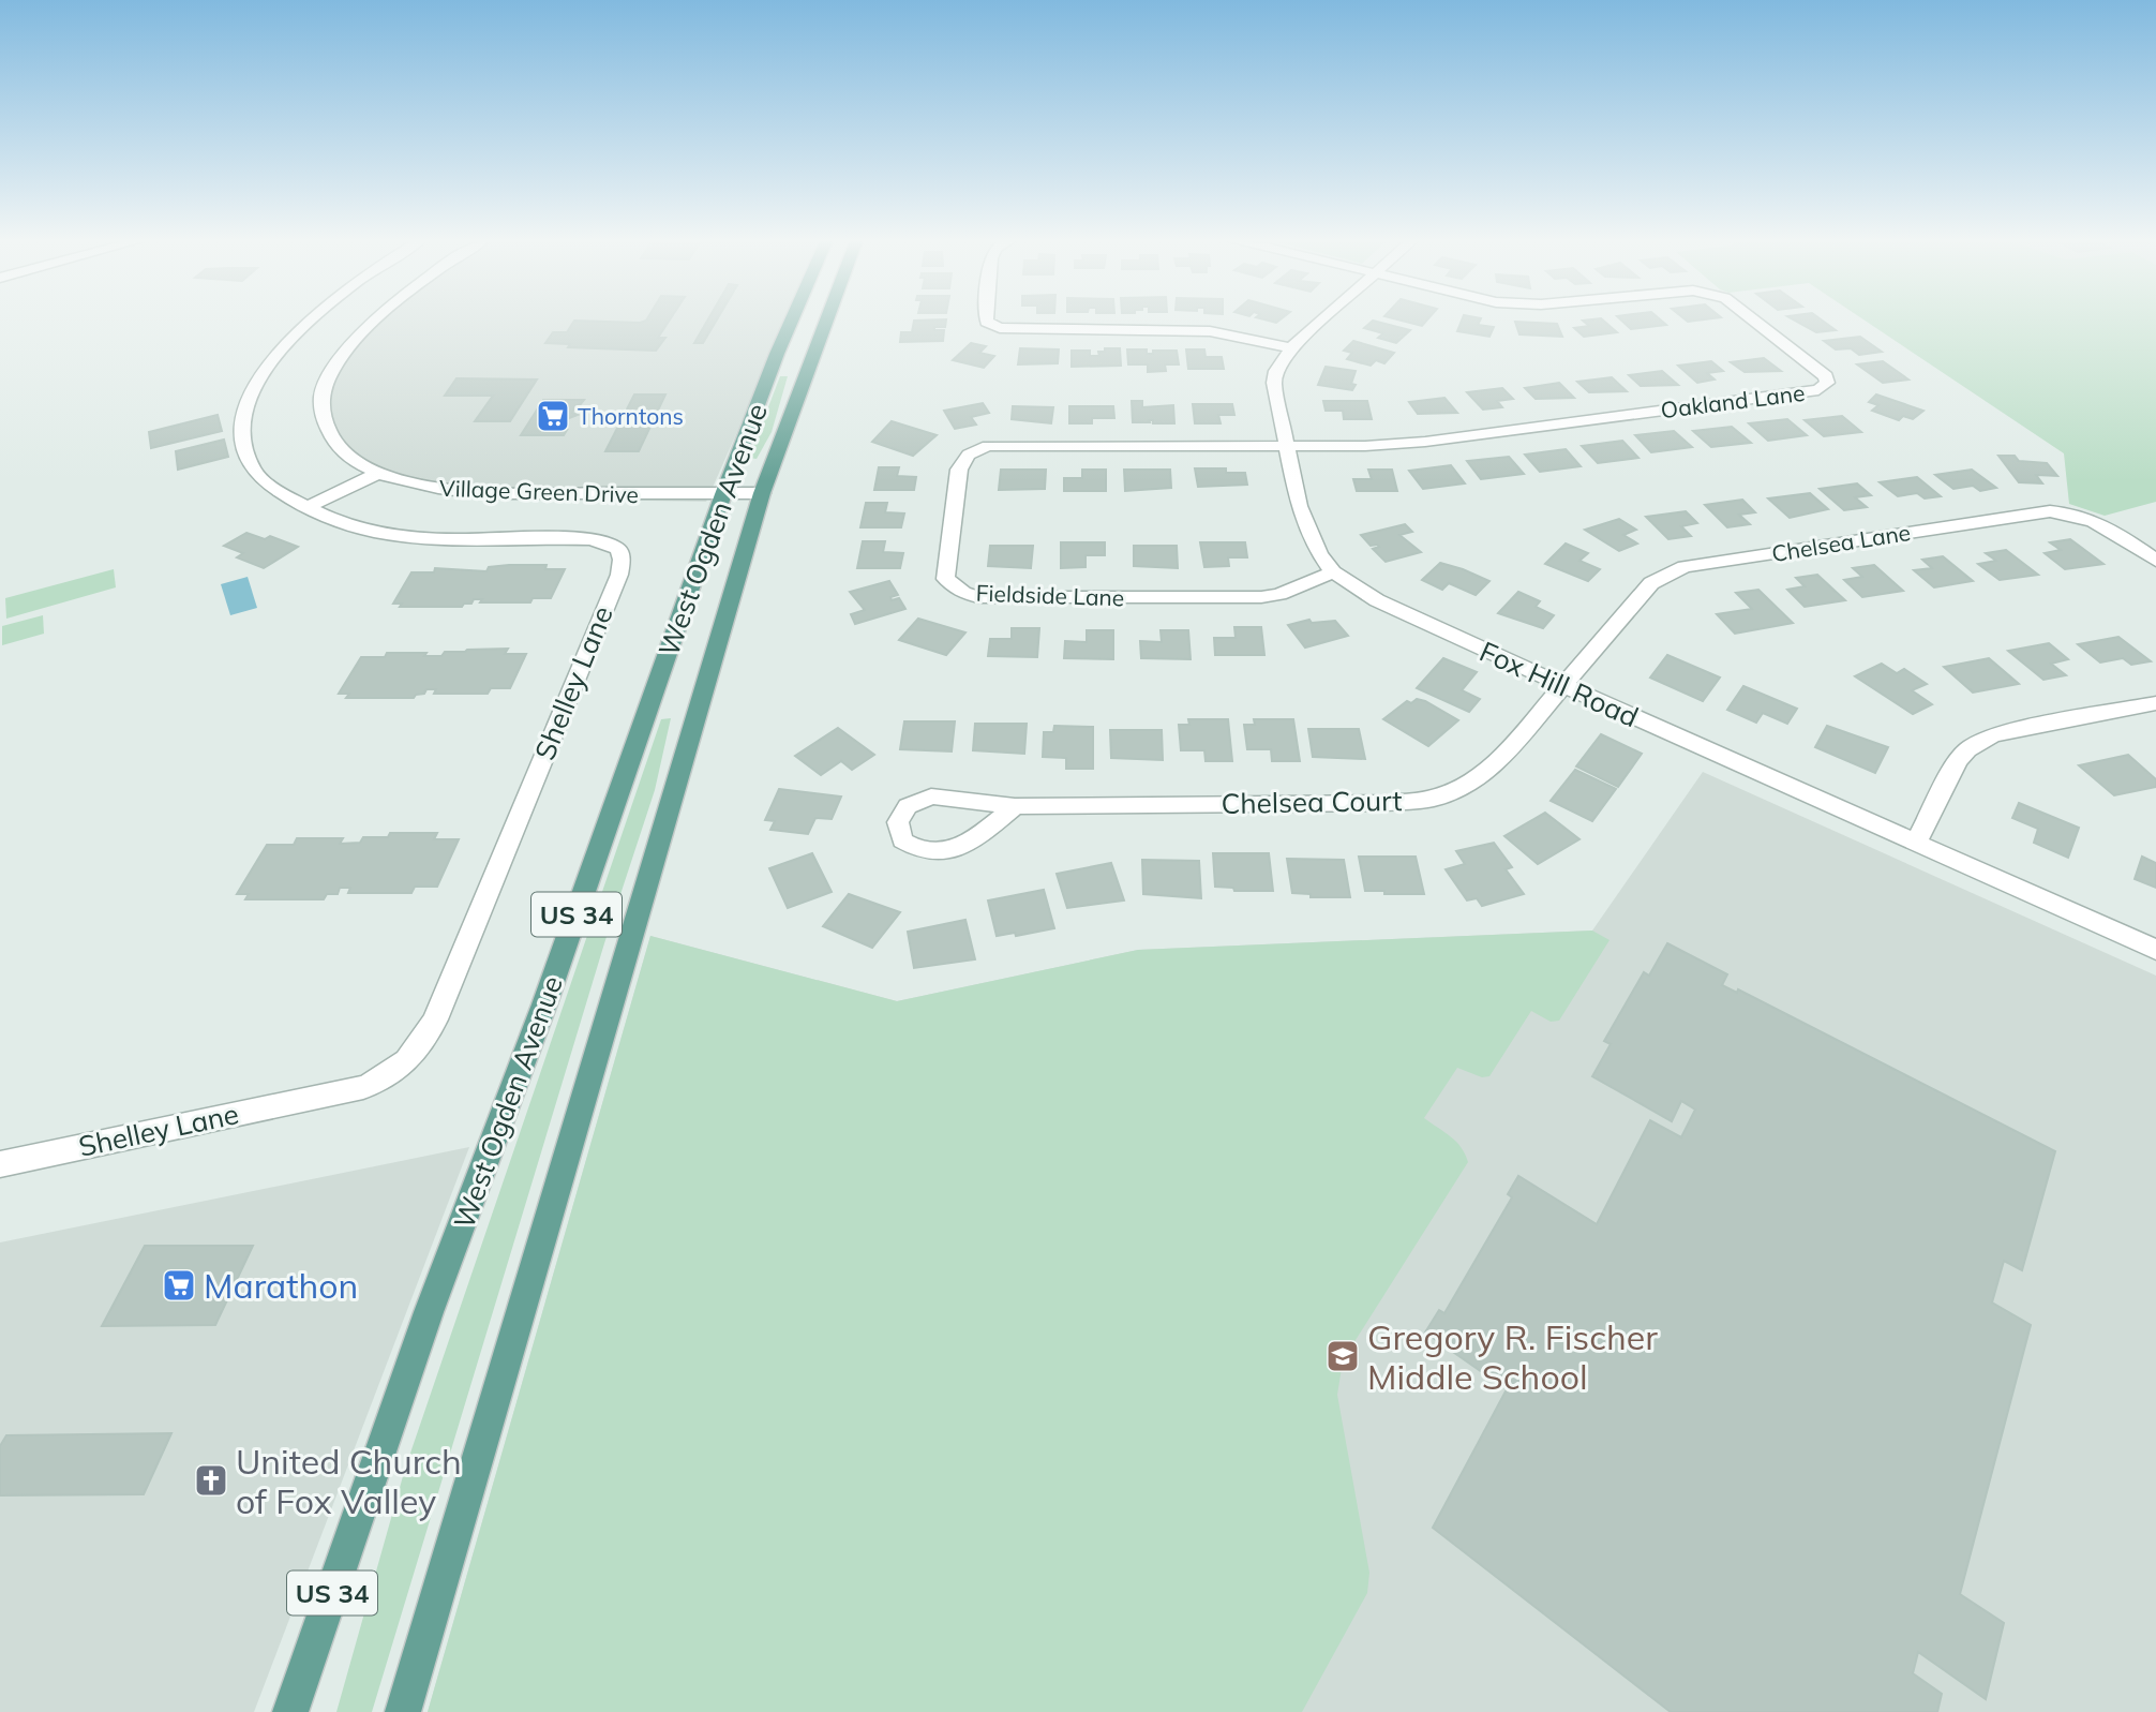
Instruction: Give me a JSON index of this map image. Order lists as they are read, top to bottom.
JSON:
{
  "streets": {
    "main road": ["West Ogden Avenue", "US 34"],
    "street": [
      "Oakland Lane",
      "Village Green Drive",
      "Chelsea Lane",
      "Fieldside Lane",
      "Shelley Lane",
      "Fox Hill Road",
      "Chelsea Court"
    ]
  },
  "crossings": [
    ["Oakland Lane", "Fieldside Lane"],
    ["Oakland Lane", "Fox Hill Road"],
    ["Village Green Drive", "West Ogden Avenue"],
    ["Chelsea Lane", "Fox Hill Road"],
    ["Chelsea Lane", "Chelsea Court"],
    ["Fieldside Lane", "Fox Hill Road"],
    ["Fox Hill Road", "Chelsea Court"]
  ],
  "places": {
    "supermarket": ["Thorntons", "Marathon"],
    "school or university": ["Gregory R. Fischer Middle School"],
    "church": ["United Church of Fox Valley"]
  }
}
